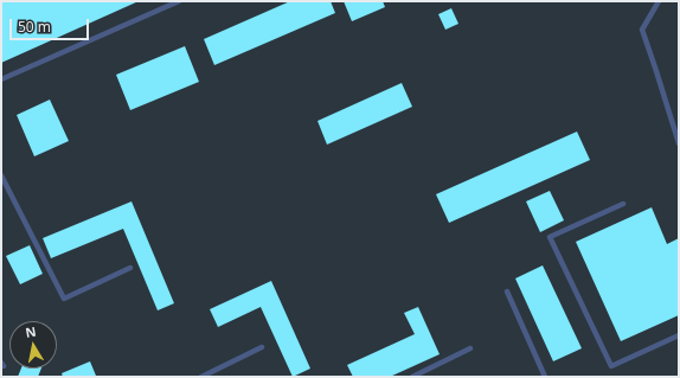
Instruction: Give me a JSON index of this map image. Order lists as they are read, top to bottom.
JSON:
{
  "scale_bar": "50 m",
  "north": "top"
}
